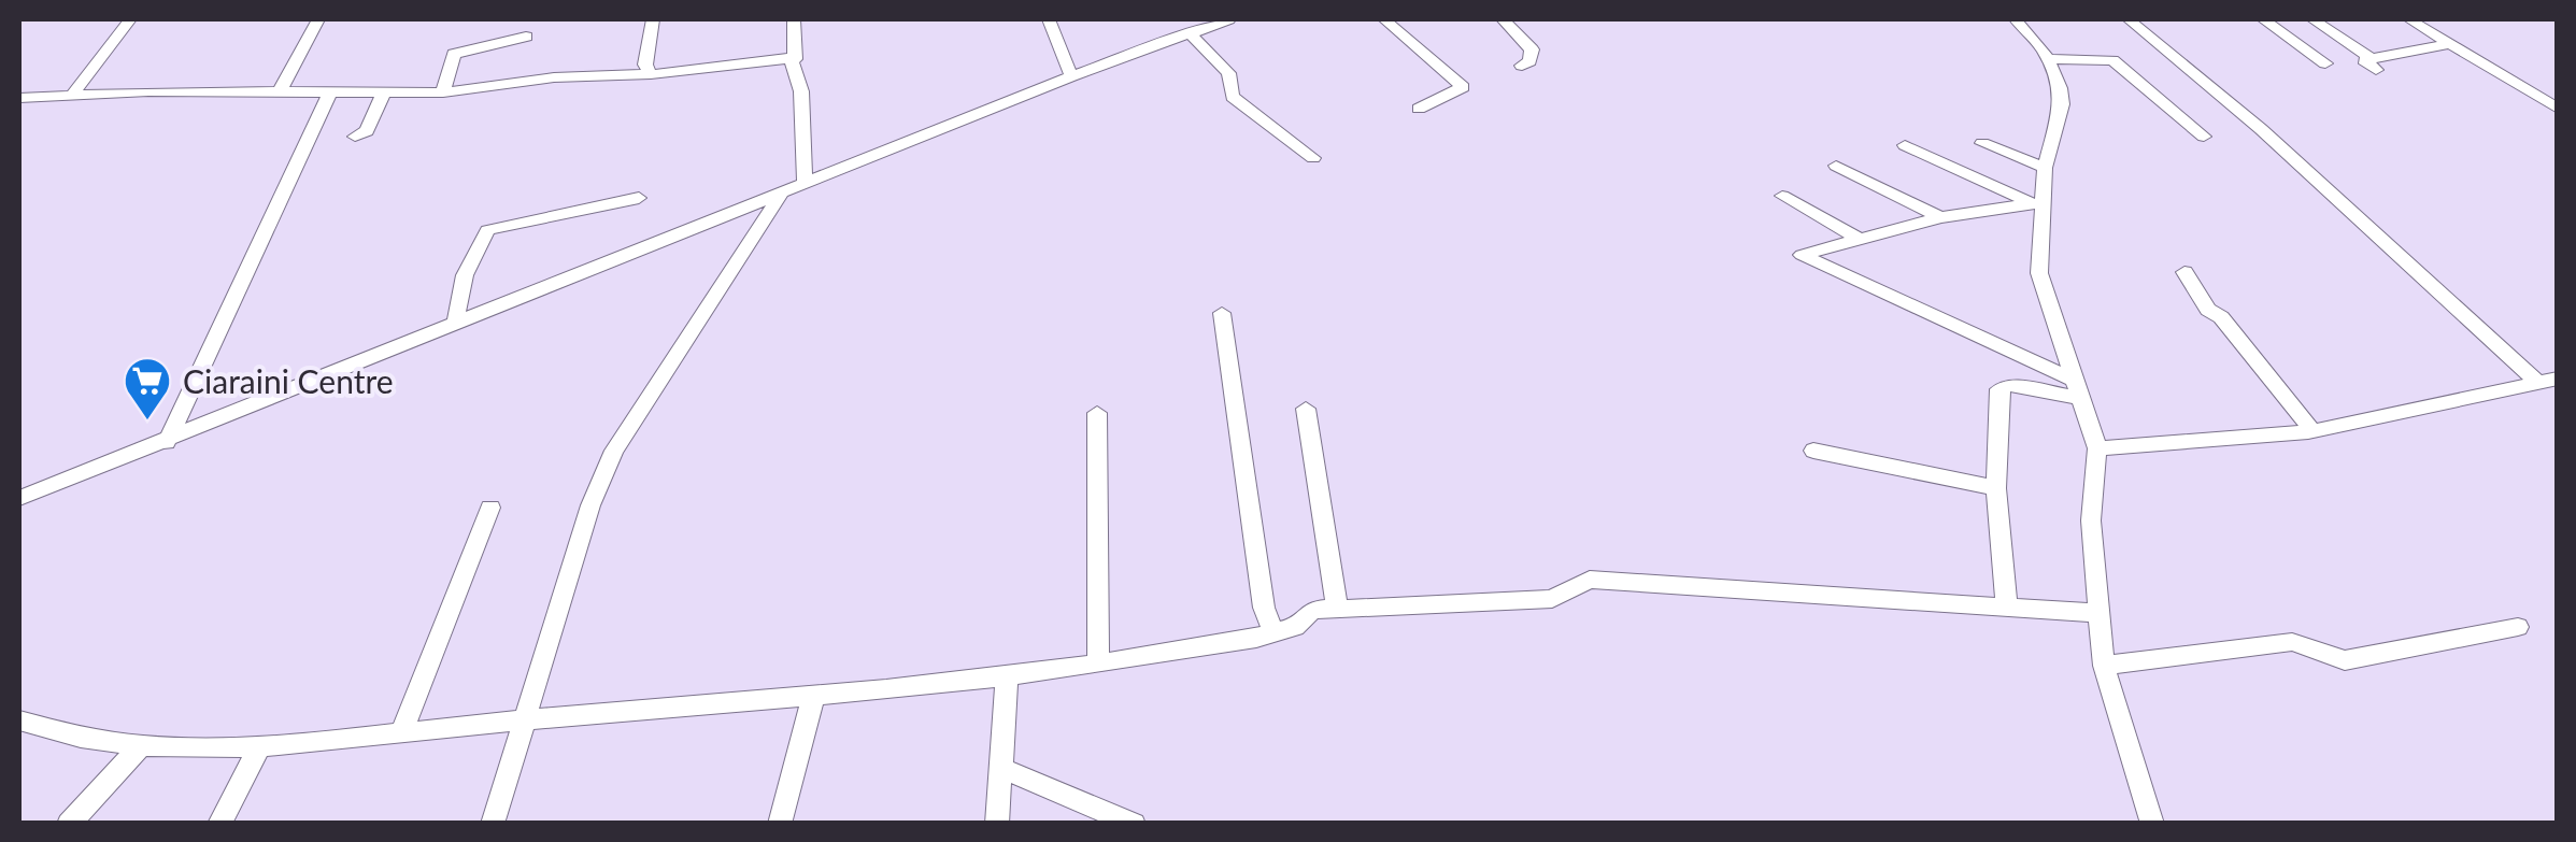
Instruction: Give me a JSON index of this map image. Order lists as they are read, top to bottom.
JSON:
{
  "places": {
    "supermarket": ["Ciaraini Centre"]
  }
}
